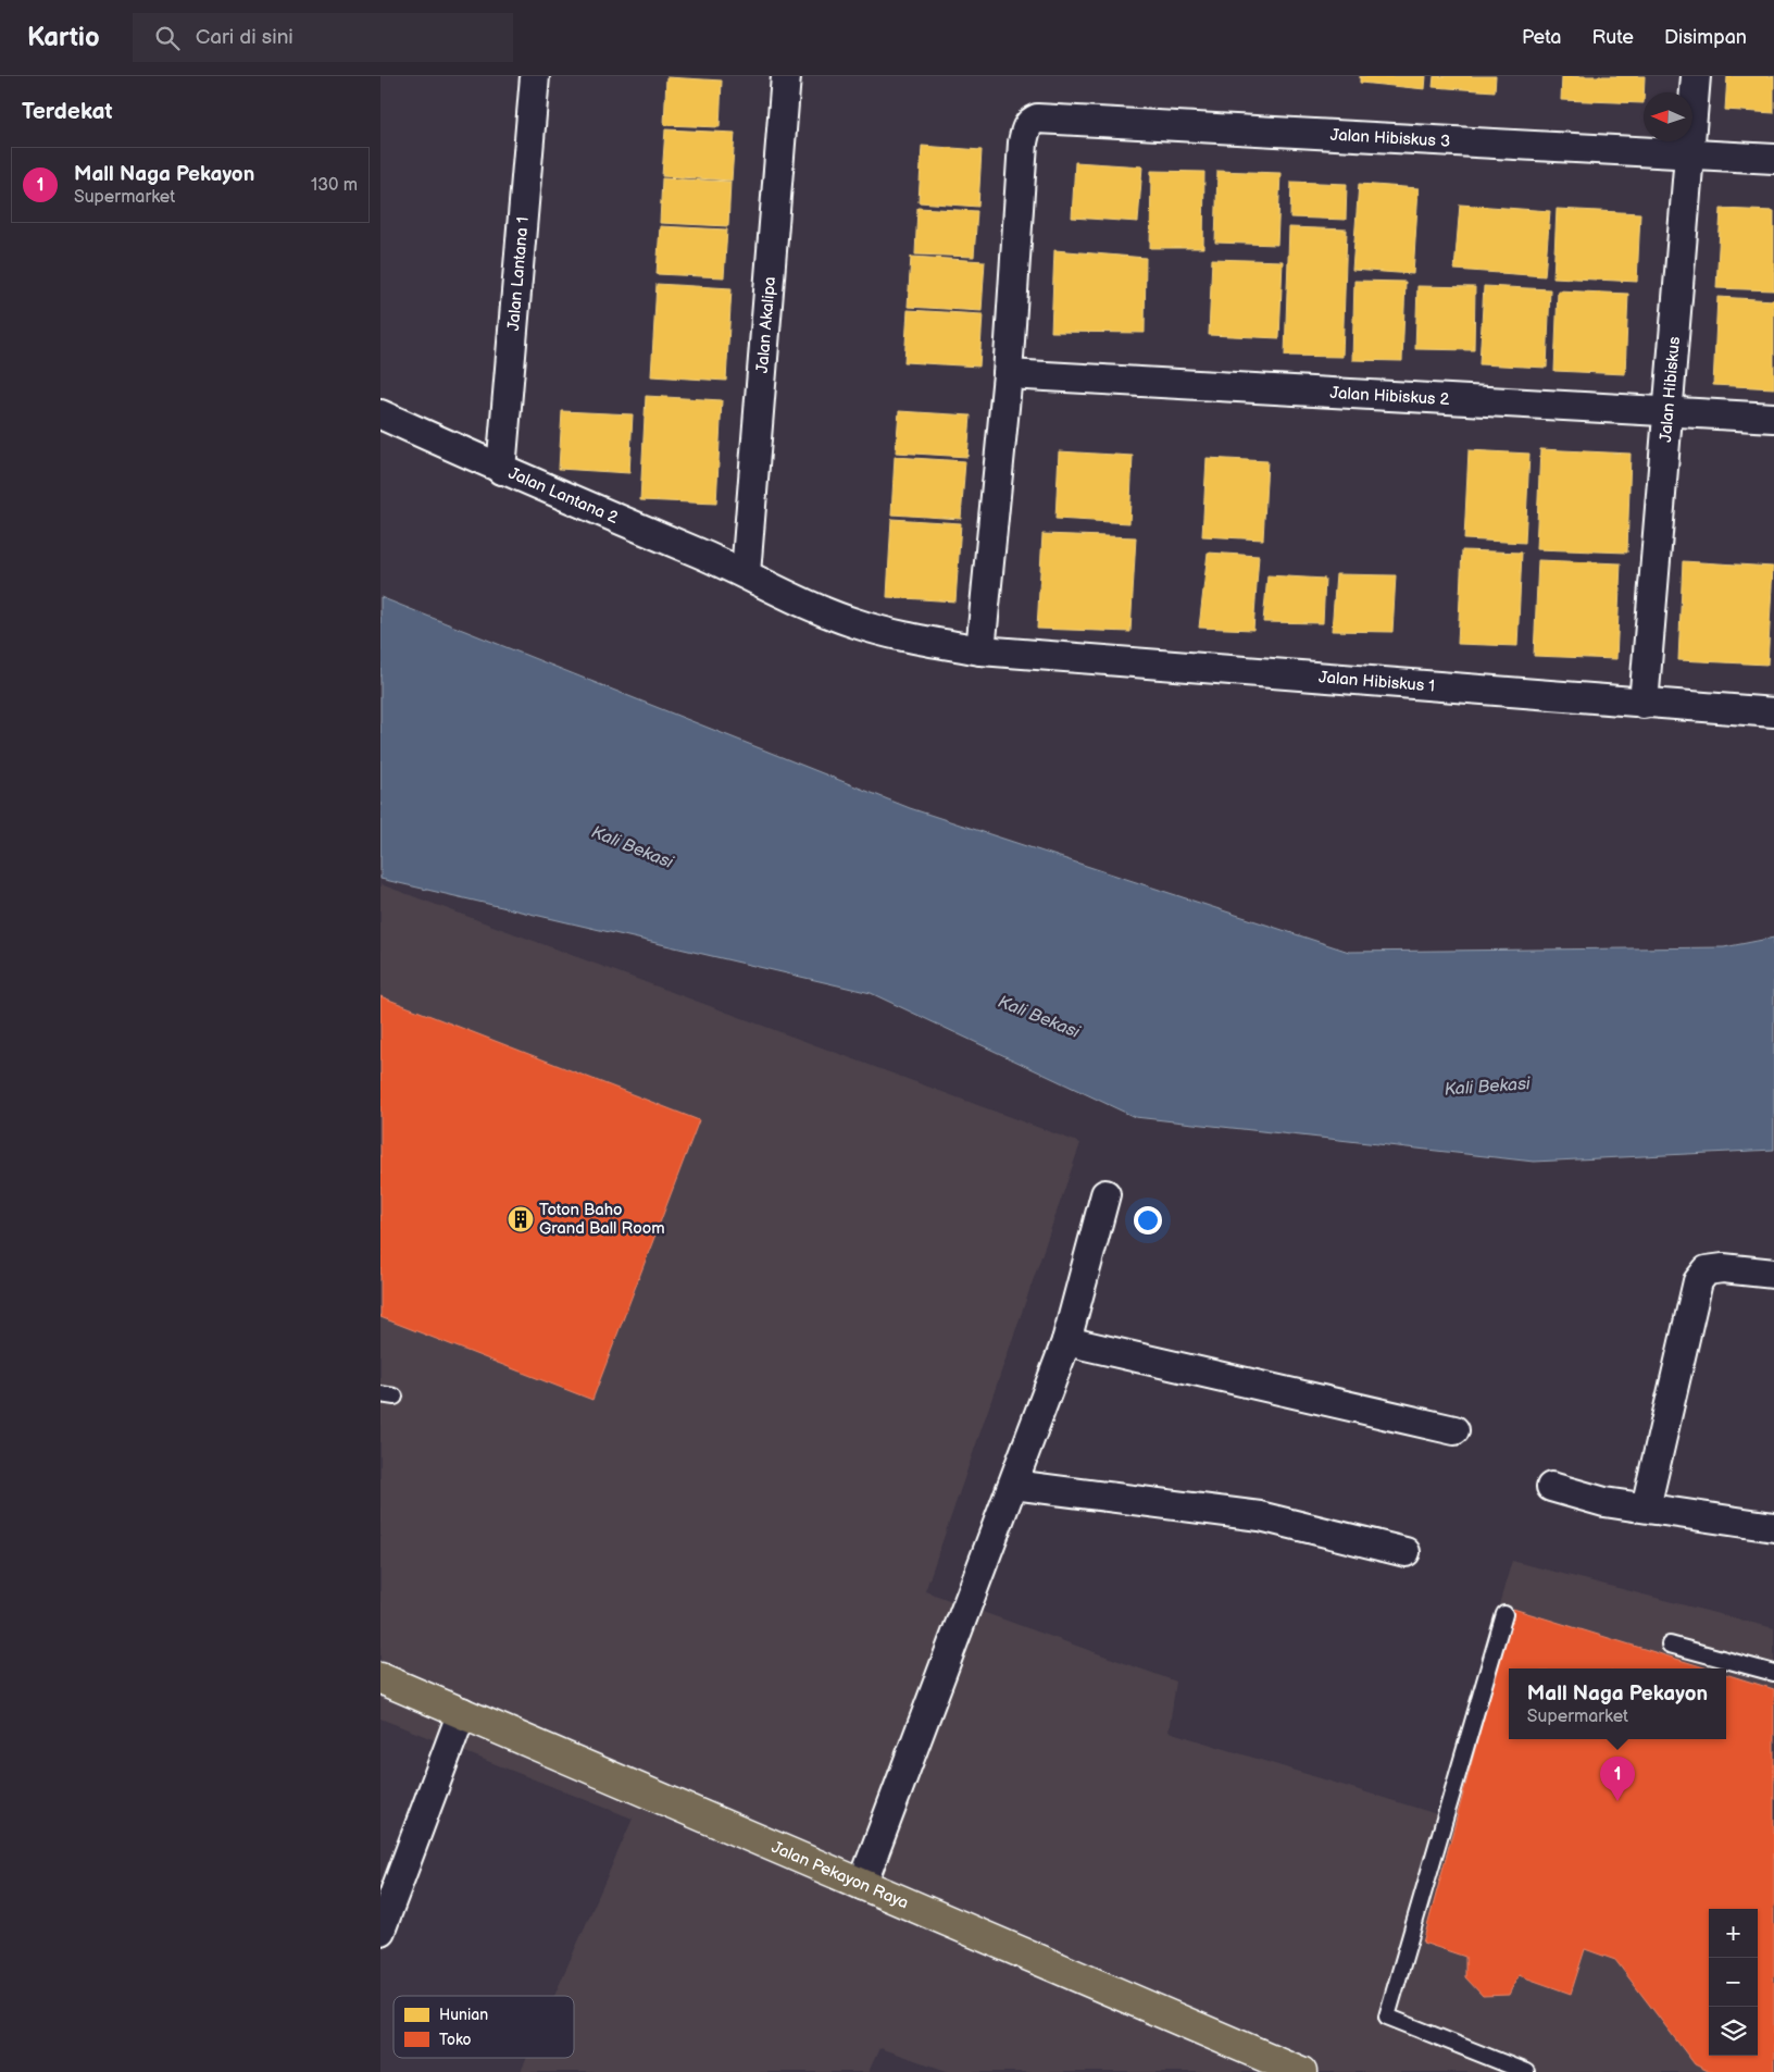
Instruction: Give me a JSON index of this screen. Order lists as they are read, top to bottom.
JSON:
{
  "streets": {
    "main road": ["Jalan Pekayon Raya"],
    "street": [
      "Jalan Hibiskus 3",
      "Jalan Lantana 1",
      "Jalan Akalipa",
      "Jalan Hibiskus",
      "Jalan Hibiskus 2",
      "Jalan Lantana 2",
      "Jalan Hibiskus 1"
    ]
  },
  "crossings": [
    ["Jalan Hibiskus 3", "Jalan Hibiskus"],
    ["Jalan Hibiskus 3", "Jalan Hibiskus 2"],
    ["Jalan Lantana 1", "Jalan Lantana 2"],
    ["Jalan Akalipa", "Jalan Lantana 2"],
    ["Jalan Hibiskus", "Jalan Hibiskus 2"],
    ["Jalan Hibiskus", "Jalan Hibiskus 1"],
    ["Jalan Lantana 2", "Jalan Hibiskus 1"]
  ],
  "water": ["Kali Bekasi"],
  "places": {
    "building": ["Toton Baho Grand Ball Room"]
  },
  "legend": ["Hunian", "Toko"],
  "north": "left",
  "page": {
    "header": "Kartio",
    "search": "Cari di sini",
    "nav": ["Peta", "Rute", "Disimpan"],
    "heading": "Terdekat",
    "list": [
      {
        "mark": "1",
        "name": "Mall Naga Pekayon",
        "note": "Supermarket",
        "value": "130 m"
      }
    ],
    "popup": ["Mall Naga Pekayon", "Supermarket"],
    "pins": "1",
    "map_buttons": ["+", "−"]
  }
}
